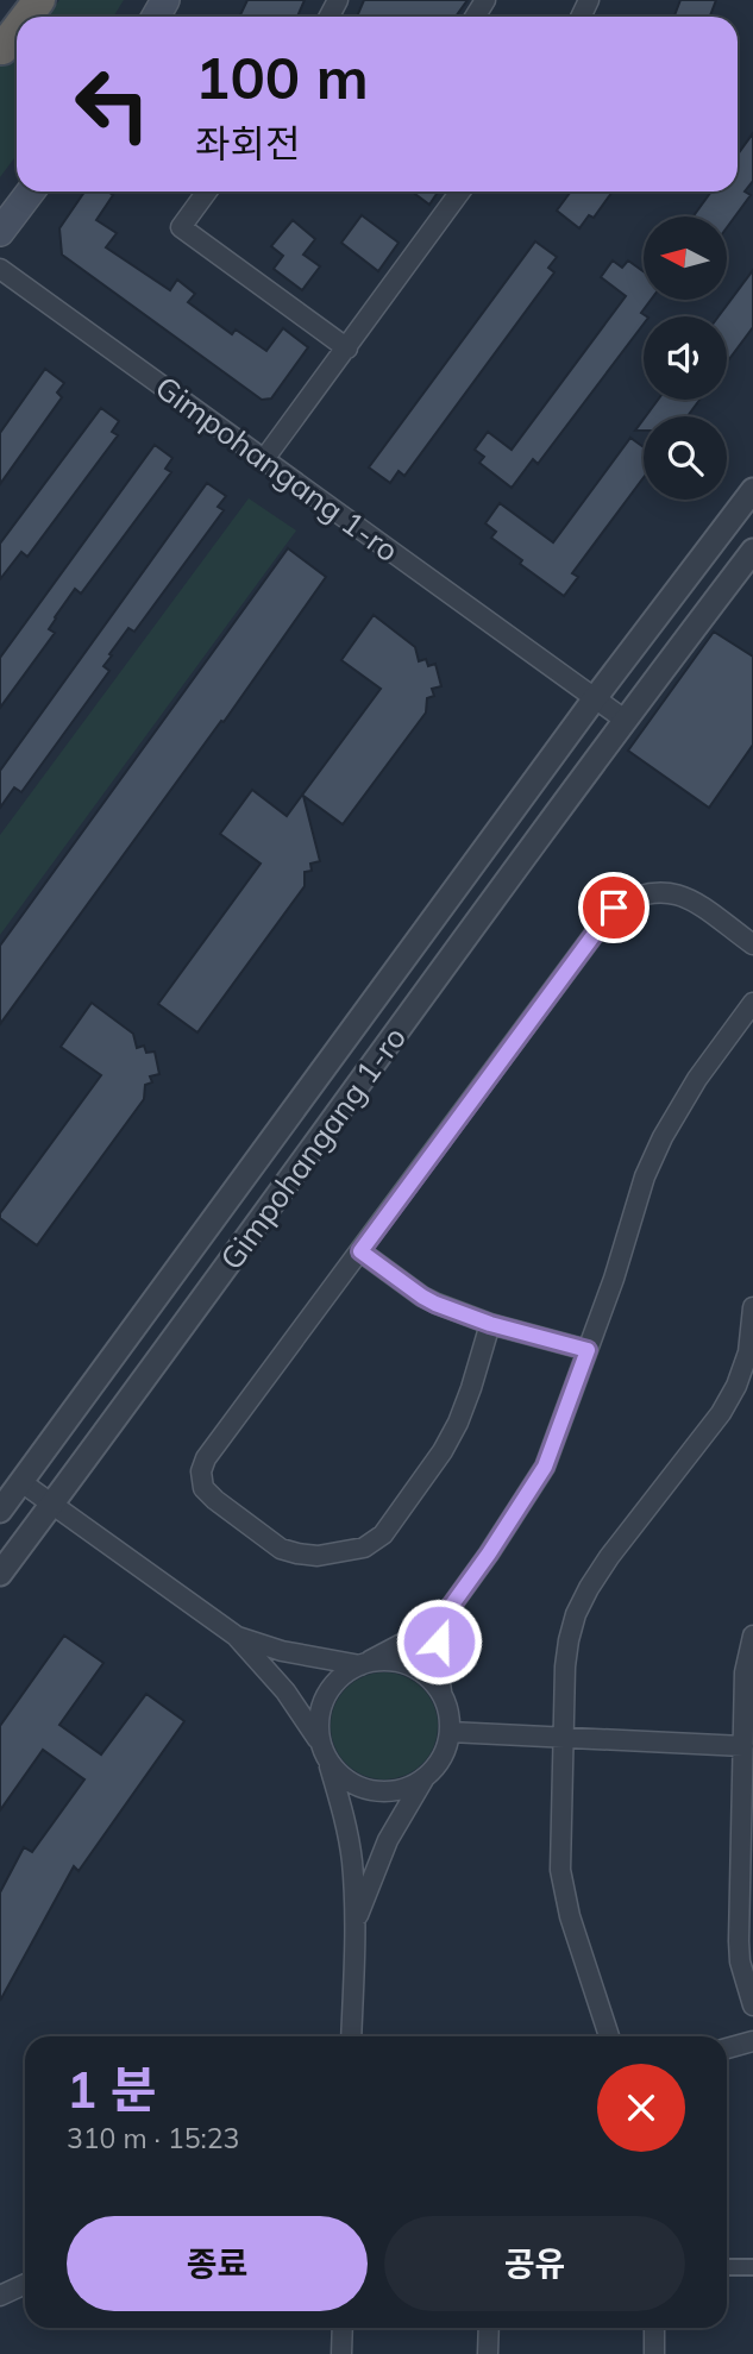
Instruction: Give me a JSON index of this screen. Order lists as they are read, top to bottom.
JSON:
{
  "streets": {
    "street": ["Gimpohangang 1-ro"]
  },
  "north": "left",
  "page": {
    "turn": ["100 m", "좌회전"],
    "heading": ["1 분", "310 m · 15:23"],
    "buttons": ["종료", "공유"]
  }
}
